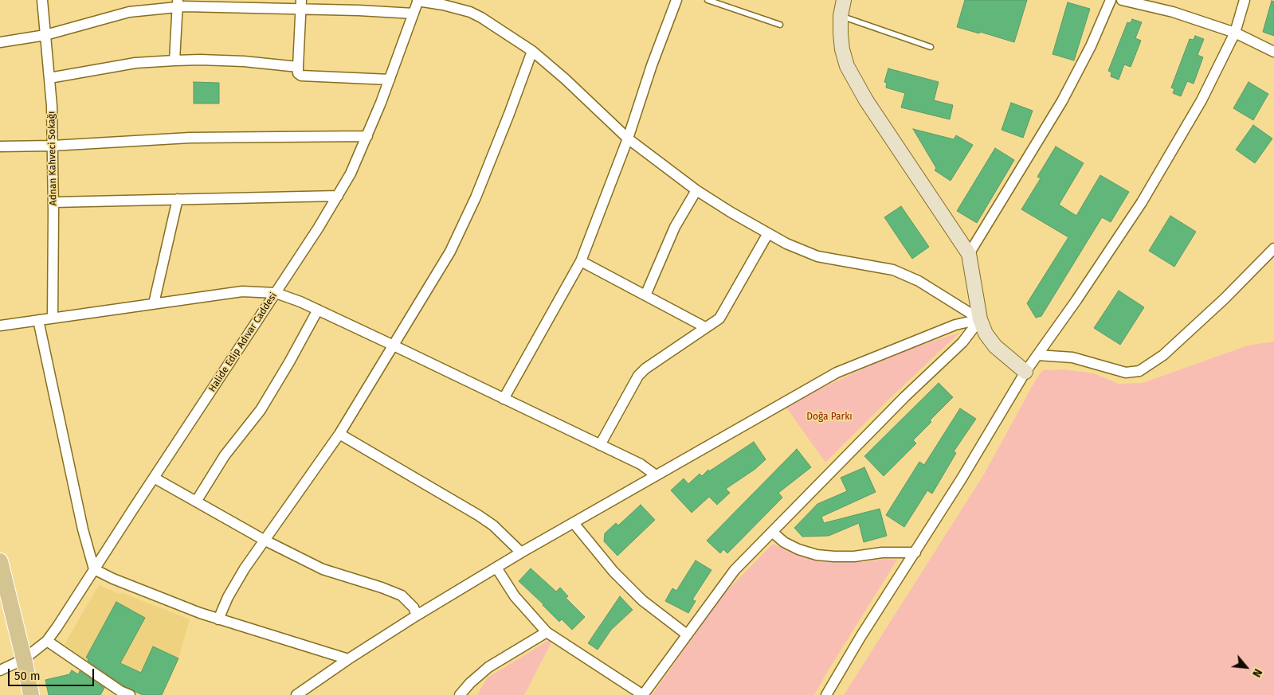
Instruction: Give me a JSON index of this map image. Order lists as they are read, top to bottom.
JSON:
{
  "streets": {
    "street": ["Adnan Kahveci Sokağı", "Halide Edip Adıvar Caddesi"]
  },
  "parks": ["Doğa Parkı"],
  "scale_bar": "50 m",
  "north": "bottom right"
}
